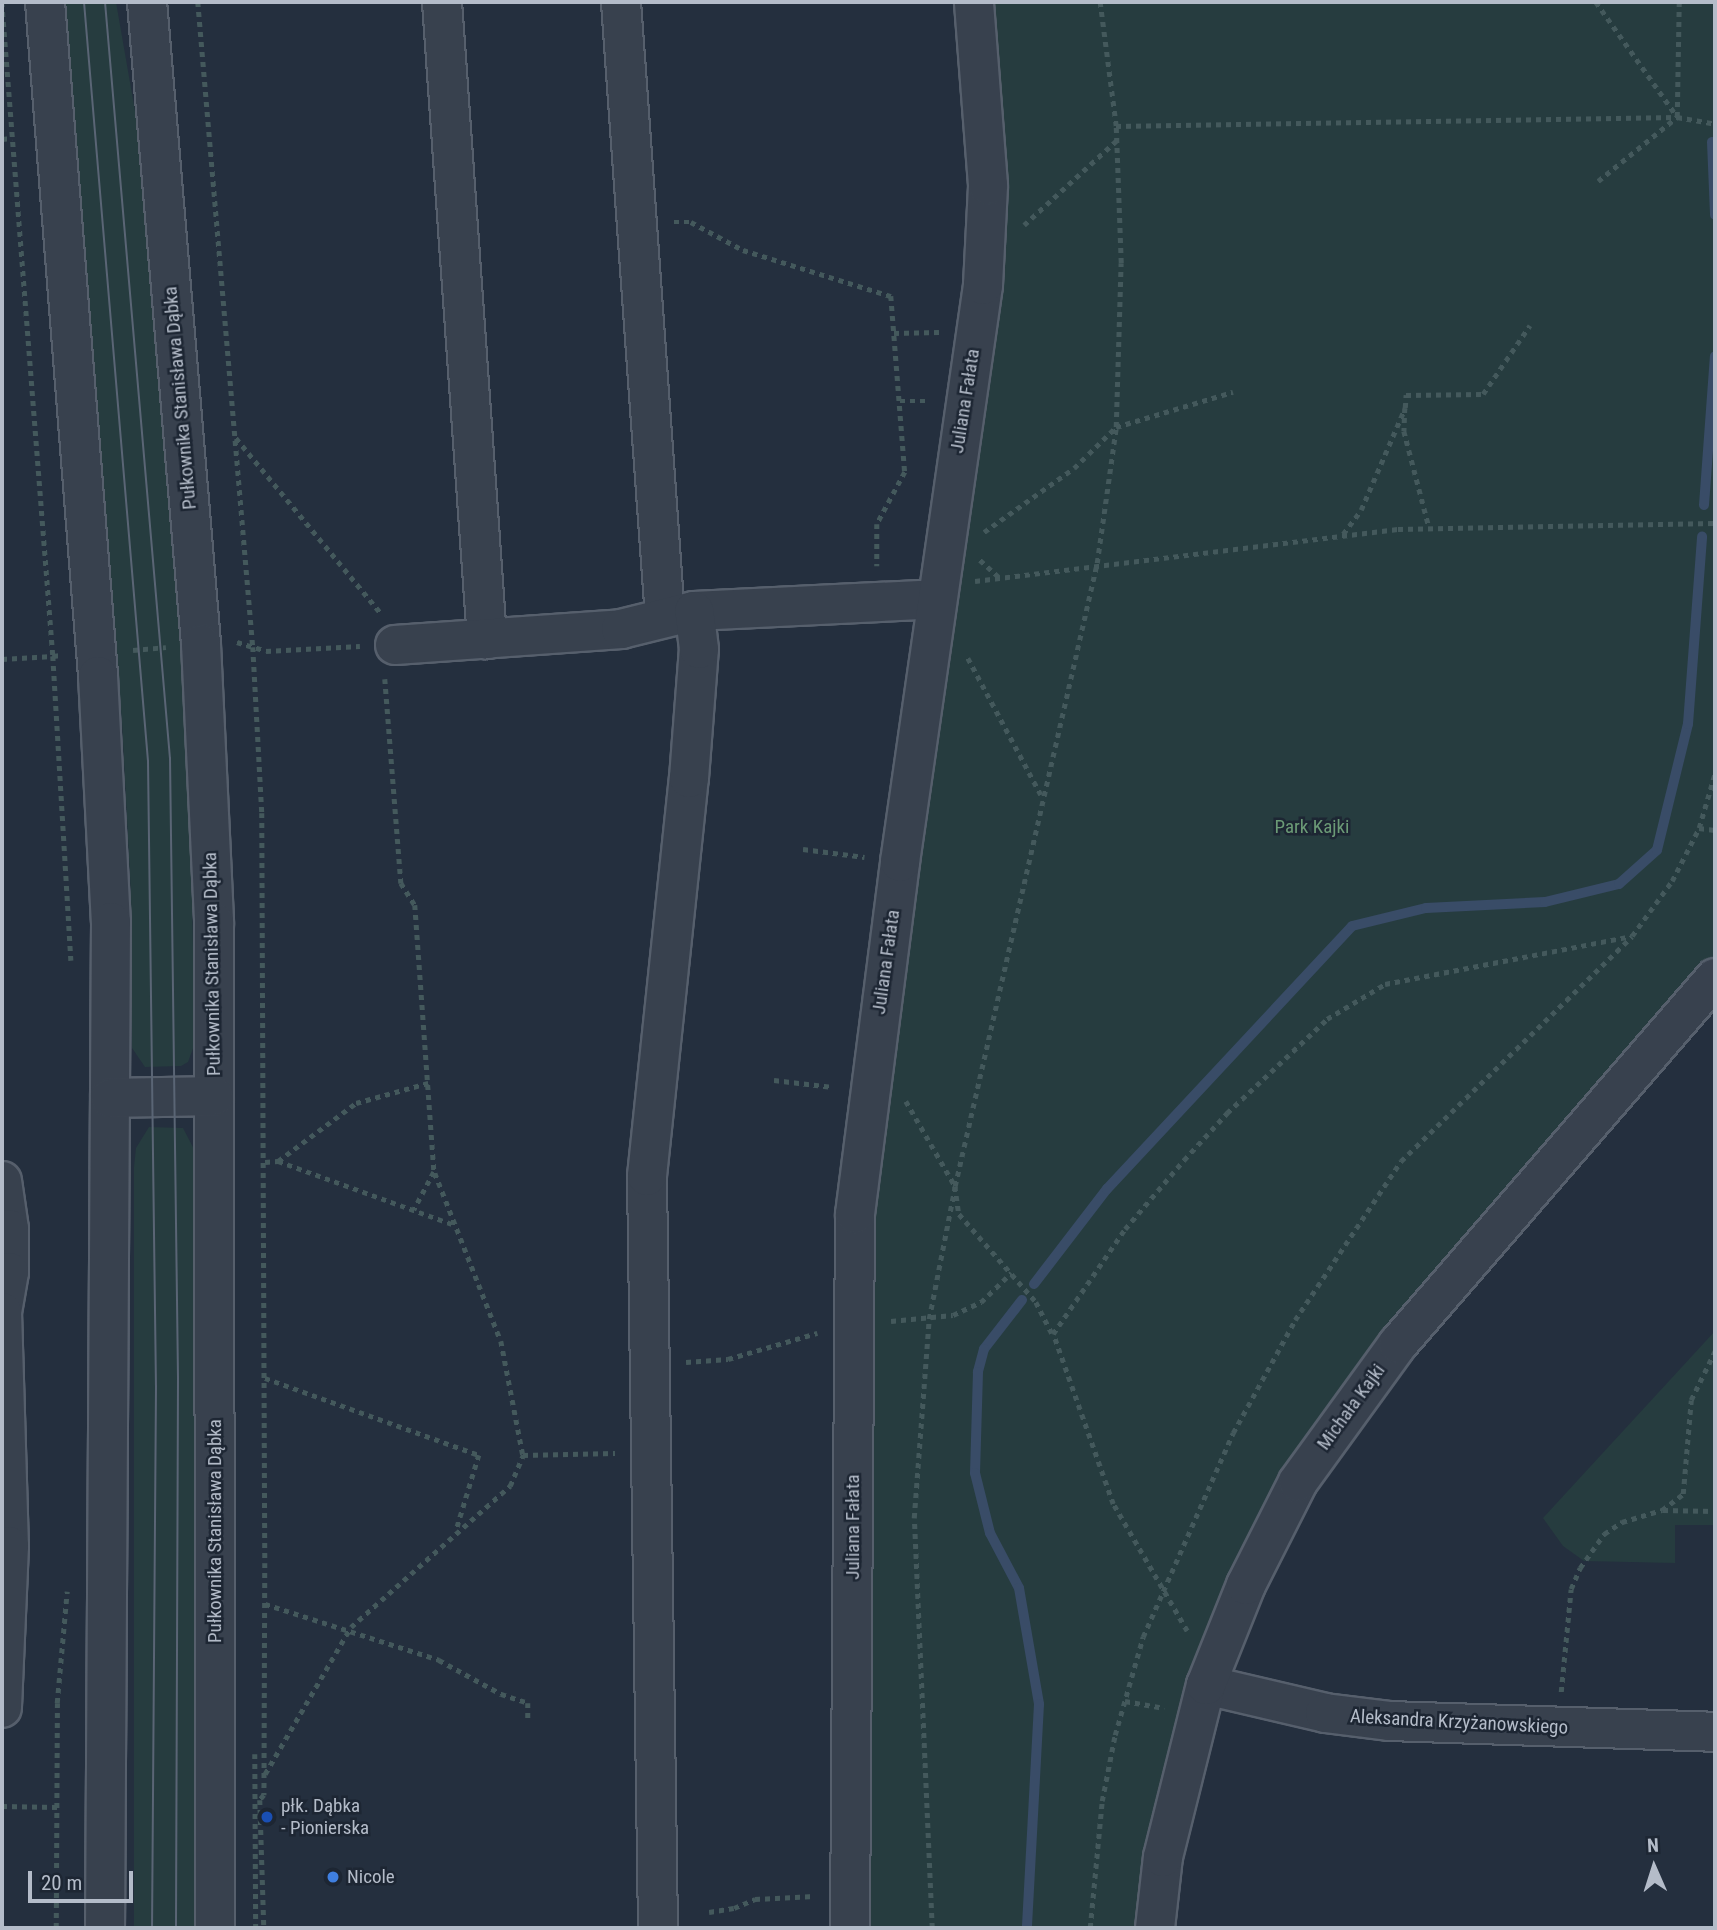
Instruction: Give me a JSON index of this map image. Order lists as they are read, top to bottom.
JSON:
{
  "streets": {
    "street": [
      "Pułkownika Stanisława Dąbka",
      "Juliana Fałata",
      "Michała Kajki",
      "Aleksandra Krzyżanowskiego"
    ]
  },
  "crossings": [
    ["Michała Kajki", "Aleksandra Krzyżanowskiego"]
  ],
  "parks": ["Park Kajki"],
  "places": ["płk. Dąbka - Pionierska", "Nicole"],
  "scale_bar": "20 m",
  "north": "top"
}
